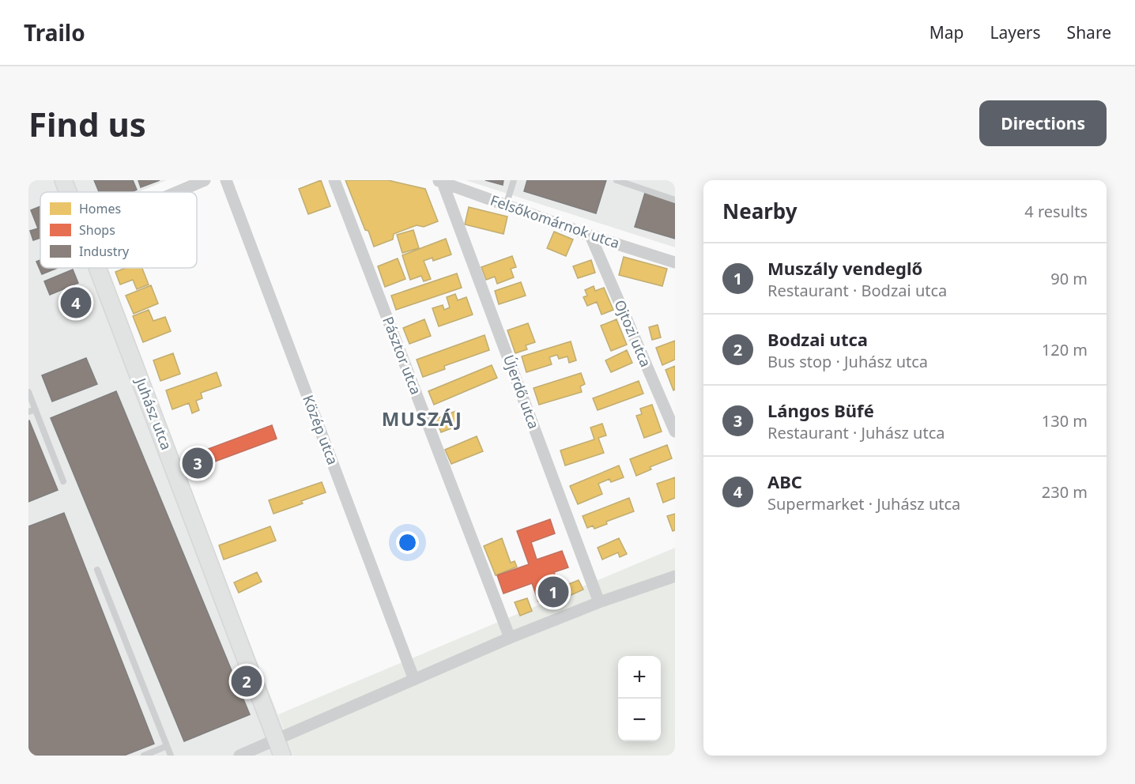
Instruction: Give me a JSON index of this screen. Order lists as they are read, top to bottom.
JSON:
{
  "streets": {
    "street": [
      "Felsőkomárnok utca",
      "Ojtozi utca",
      "Pásztor utca",
      "Újerdő utca",
      "Juhász utca",
      "Közép utca"
    ]
  },
  "crossings": [
    ["Felsőkomárnok utca", "Ojtozi utca"],
    ["Felsőkomárnok utca", "Újerdő utca"]
  ],
  "districts": ["MUSZÁJ"],
  "legend": ["Homes", "Shops", "Industry"],
  "page": {
    "header": "Trailo",
    "nav": ["Map", "Layers", "Share"],
    "buttons": "Directions",
    "title": "Find us",
    "heading": ["Nearby", "4 results"],
    "list": [
      {
        "mark": "1",
        "name": "Muszály vendeglő",
        "note": "Restaurant · Bodzai utca",
        "value": "90 m"
      },
      {
        "mark": "2",
        "name": "Bodzai utca",
        "note": "Bus stop · Juhász utca",
        "value": "120 m"
      },
      {
        "mark": "3",
        "name": "Lángos Büfé",
        "note": "Restaurant · Juhász utca",
        "value": "130 m"
      },
      {
        "mark": "4",
        "name": "ABC",
        "note": "Supermarket · Juhász utca",
        "value": "230 m"
      }
    ],
    "pins": [
      "4",
      "3",
      "1",
      "2"
    ],
    "map_buttons": ["+", "−"]
  }
}
